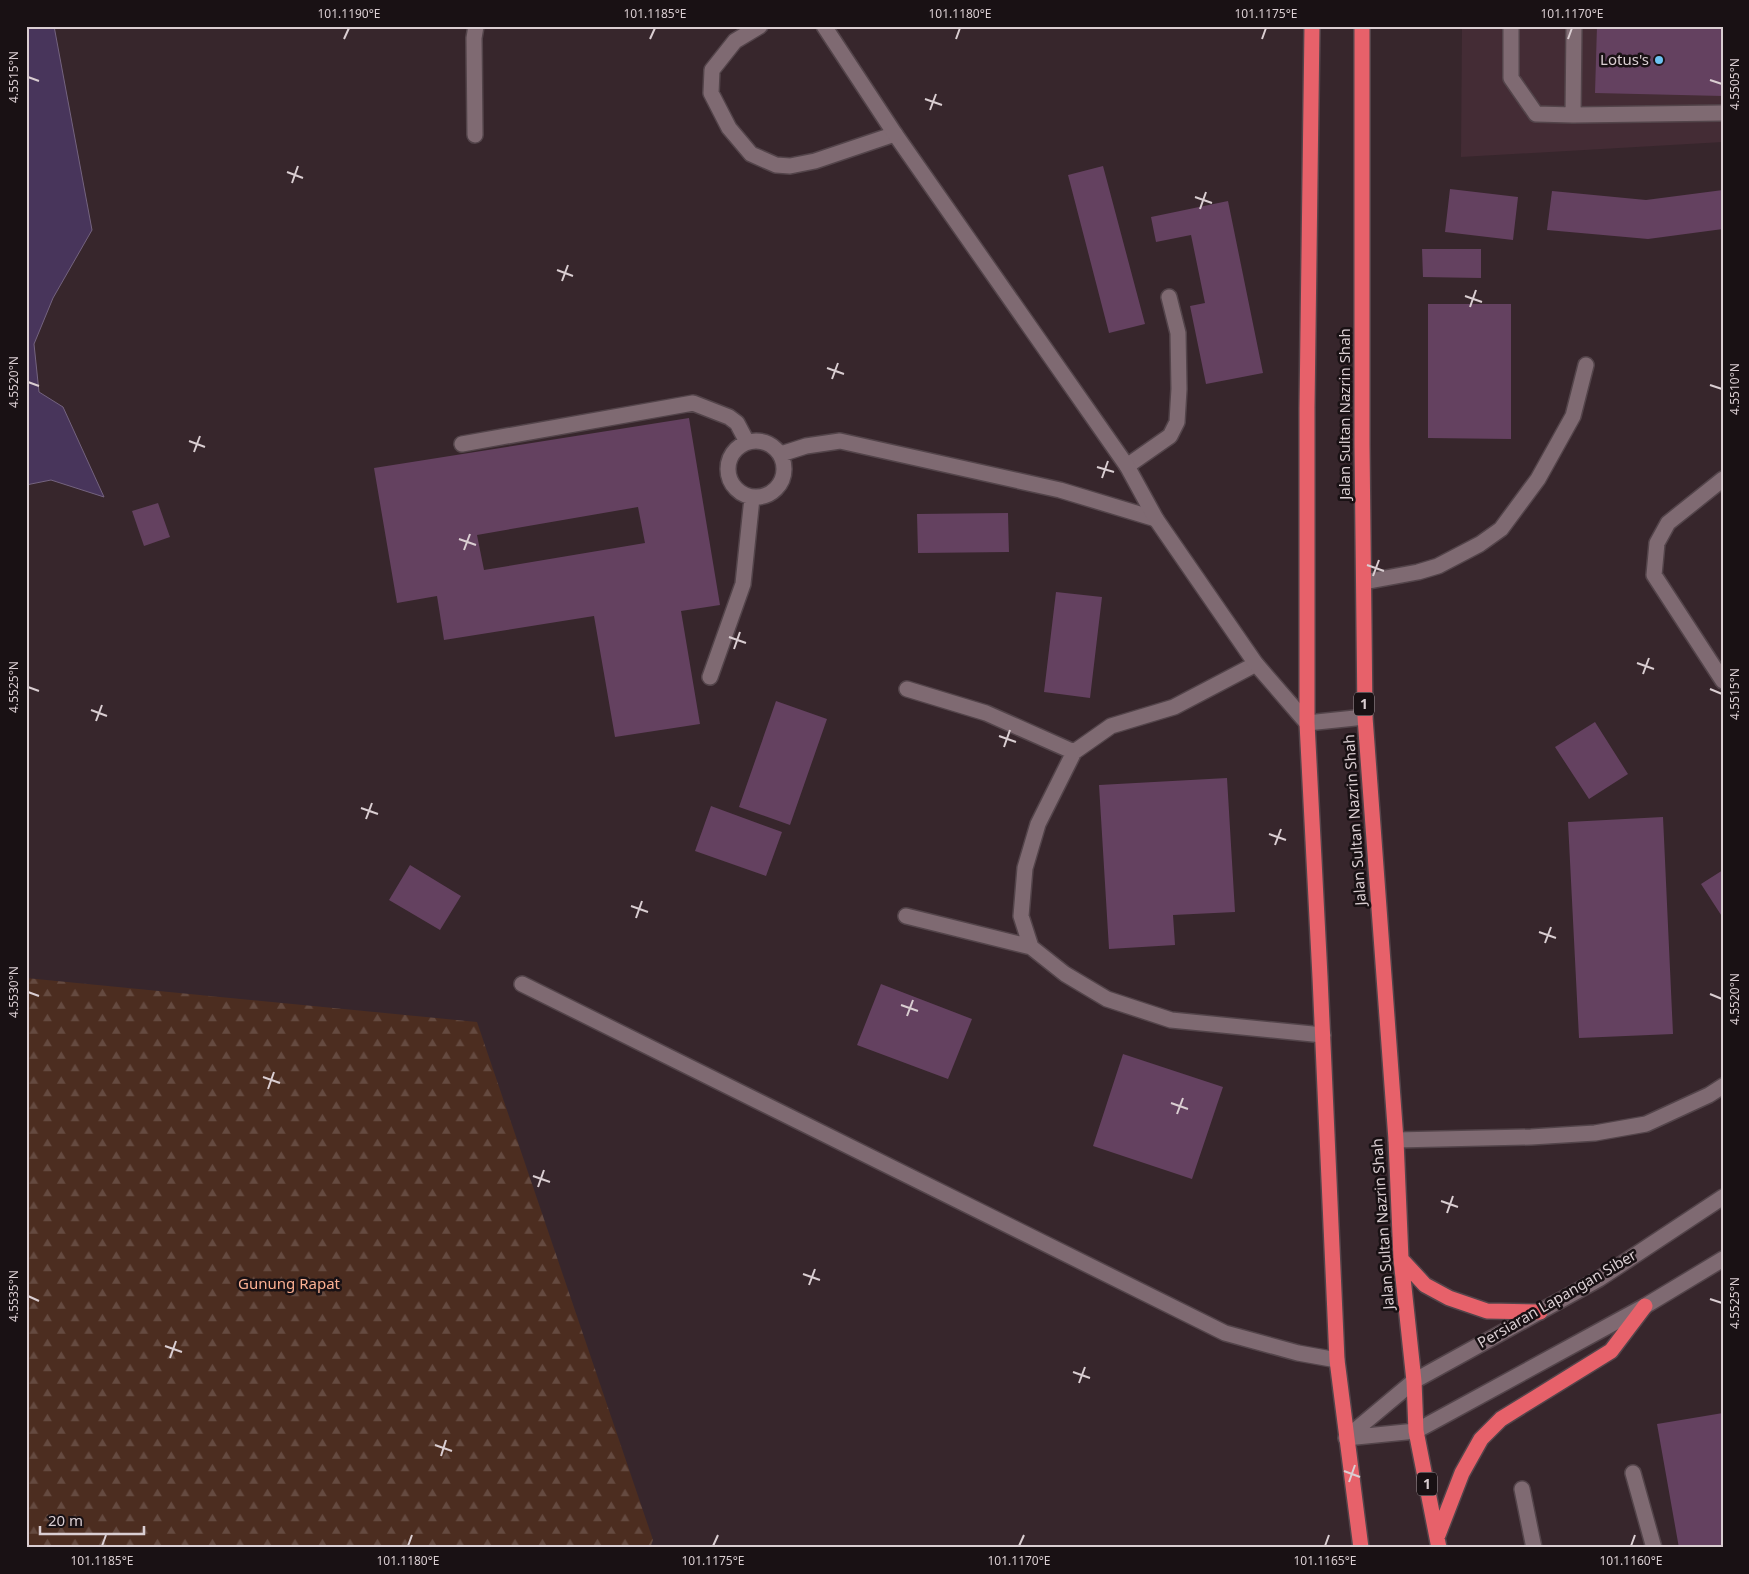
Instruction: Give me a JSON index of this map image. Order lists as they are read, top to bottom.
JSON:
{
  "streets": {
    "highway": ["Jalan Sultan Nazrin Shah", "1"],
    "street": ["Persiaran Lapangan Siber"]
  },
  "crossings": [
    ["Jalan Sultan Nazrin Shah", "Persiaran Lapangan Siber"]
  ],
  "parks": ["Gunung Rapat"],
  "places": ["Lotus's"],
  "scale_bar": "20 m",
  "coordinates": [
    "101.1190°E",
    "101.1185°E",
    "101.1180°E",
    "101.1175°E",
    "101.1170°E",
    "4.5515°N",
    "4.5505°N",
    "4.5520°N",
    "4.5510°N",
    "4.5525°N",
    "4.5530°N",
    "4.5535°N",
    "101.1165°E",
    "101.1160°E"
  ]
}
